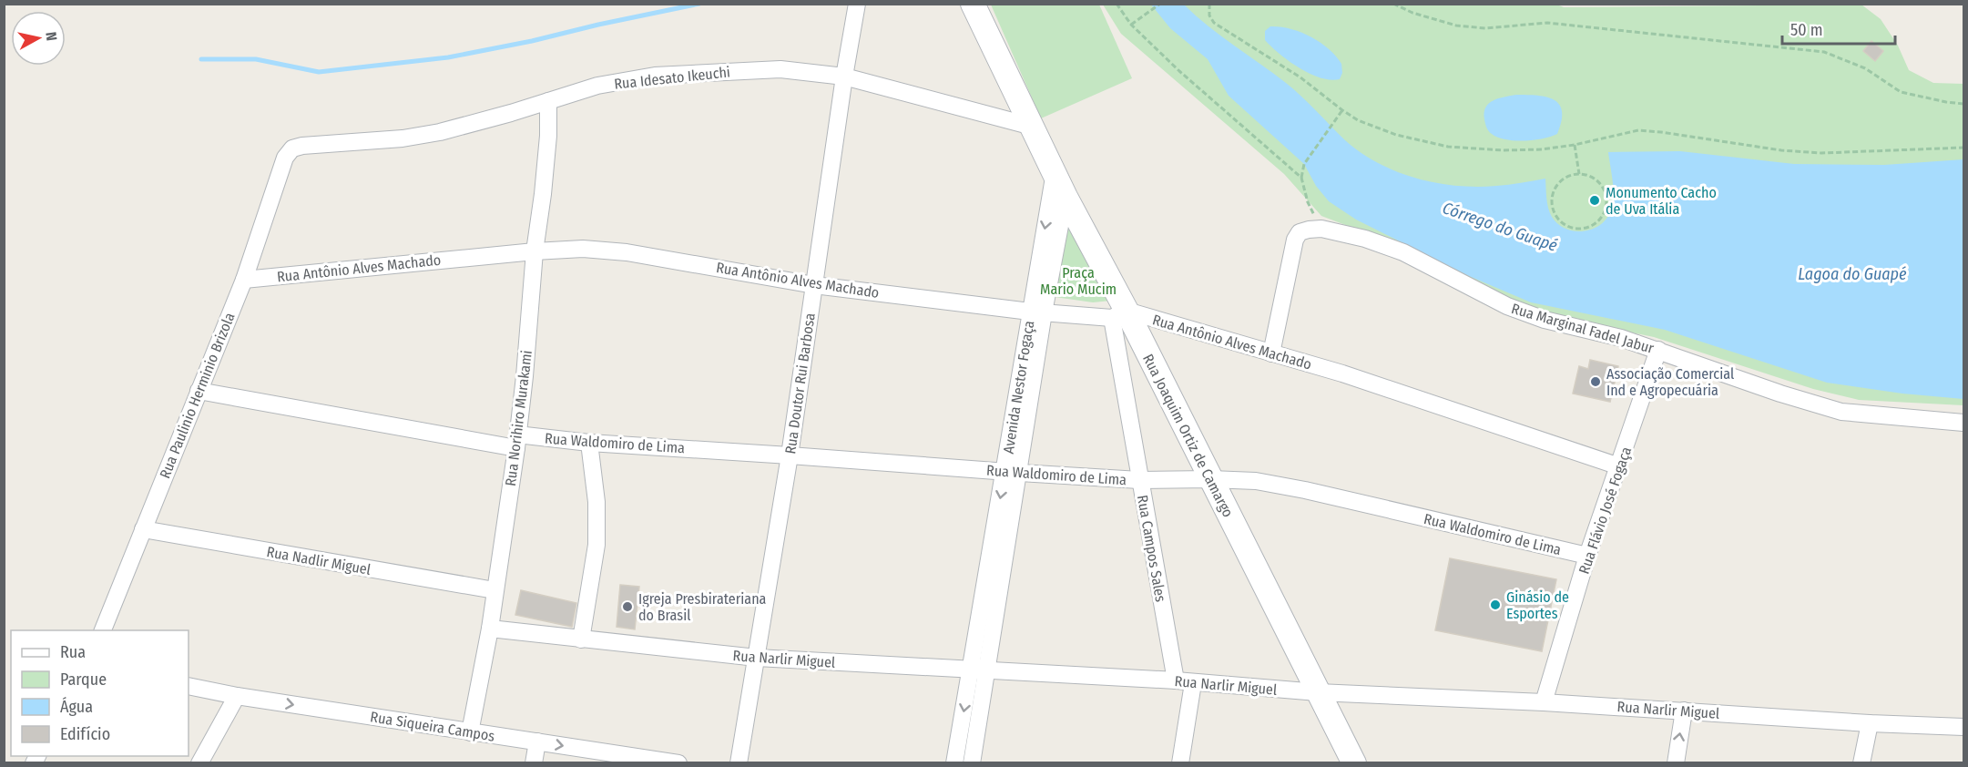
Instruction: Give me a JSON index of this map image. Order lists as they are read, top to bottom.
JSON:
{
  "streets": {
    "main road": ["Rua Joaquim Ortiz de Camargo"],
    "street": [
      "Rua Idesato Ikeuchi",
      "Rua Antônio Alves Machado",
      "Rua Marginal Fadel Jabur",
      "Rua Doutor Rui Barbosa",
      "Avenida Nestor Fogaça",
      "Rua Paulinio Herminio Brizola",
      "Rua Norihiro Murakami",
      "Rua Waldomiro de Lima",
      "Rua Flávio José Fogaça",
      "Rua Campos Sales",
      "Rua Nadlir Miguel",
      "Rua Narlir Miguel",
      "Rua Siqueira Campos"
    ]
  },
  "crossings": [
    ["Rua Idesato Ikeuchi", "Rua Doutor Rui Barbosa"],
    ["Rua Idesato Ikeuchi", "Rua Paulinio Herminio Brizola"],
    ["Rua Idesato Ikeuchi", "Rua Norihiro Murakami"],
    ["Rua Idesato Ikeuchi", "Rua Joaquim Ortiz de Camargo"],
    ["Rua Antônio Alves Machado", "Rua Doutor Rui Barbosa"],
    ["Rua Antônio Alves Machado", "Avenida Nestor Fogaça"],
    ["Rua Antônio Alves Machado", "Rua Paulinio Herminio Brizola"],
    ["Rua Antônio Alves Machado", "Rua Norihiro Murakami"],
    ["Rua Antônio Alves Machado", "Rua Joaquim Ortiz de Camargo"],
    ["Rua Antônio Alves Machado", "Rua Flávio José Fogaça"],
    ["Rua Antônio Alves Machado", "Rua Campos Sales"],
    ["Rua Marginal Fadel Jabur", "Rua Flávio José Fogaça"],
    ["Rua Doutor Rui Barbosa", "Rua Waldomiro de Lima"],
    ["Rua Doutor Rui Barbosa", "Rua Narlir Miguel"],
    ["Avenida Nestor Fogaça", "Rua Joaquim Ortiz de Camargo"],
    ["Avenida Nestor Fogaça", "Rua Waldomiro de Lima"],
    ["Avenida Nestor Fogaça", "Rua Narlir Miguel"],
    ["Rua Paulinio Herminio Brizola", "Rua Waldomiro de Lima"],
    ["Rua Paulinio Herminio Brizola", "Rua Nadlir Miguel"],
    ["Rua Norihiro Murakami", "Rua Waldomiro de Lima"],
    ["Rua Norihiro Murakami", "Rua Nadlir Miguel"],
    ["Rua Norihiro Murakami", "Rua Narlir Miguel"],
    ["Rua Norihiro Murakami", "Rua Siqueira Campos"],
    ["Rua Joaquim Ortiz de Camargo", "Rua Waldomiro de Lima"],
    ["Rua Joaquim Ortiz de Camargo", "Rua Campos Sales"],
    ["Rua Joaquim Ortiz de Camargo", "Rua Narlir Miguel"],
    ["Rua Waldomiro de Lima", "Rua Flávio José Fogaça"],
    ["Rua Waldomiro de Lima", "Rua Campos Sales"],
    ["Rua Flávio José Fogaça", "Rua Narlir Miguel"],
    ["Rua Campos Sales", "Rua Narlir Miguel"]
  ],
  "one_way": ["Rua Siqueira Campos"],
  "water": ["Córrego do Guapé", "Lagoa do Guapé"],
  "parks": ["Praça Mario Mucim"],
  "places": [
    "Monumento Cacho de Uva Itália",
    "Associação Comercial Ind e Agropecuária",
    "Ginásio de Esportes",
    "Igreja Presbirateriana do Brasil"
  ],
  "legend": [
    "Rua",
    "Parque",
    "Água",
    "Edifício"
  ],
  "scale_bar": "50 m",
  "north": "right"
}
